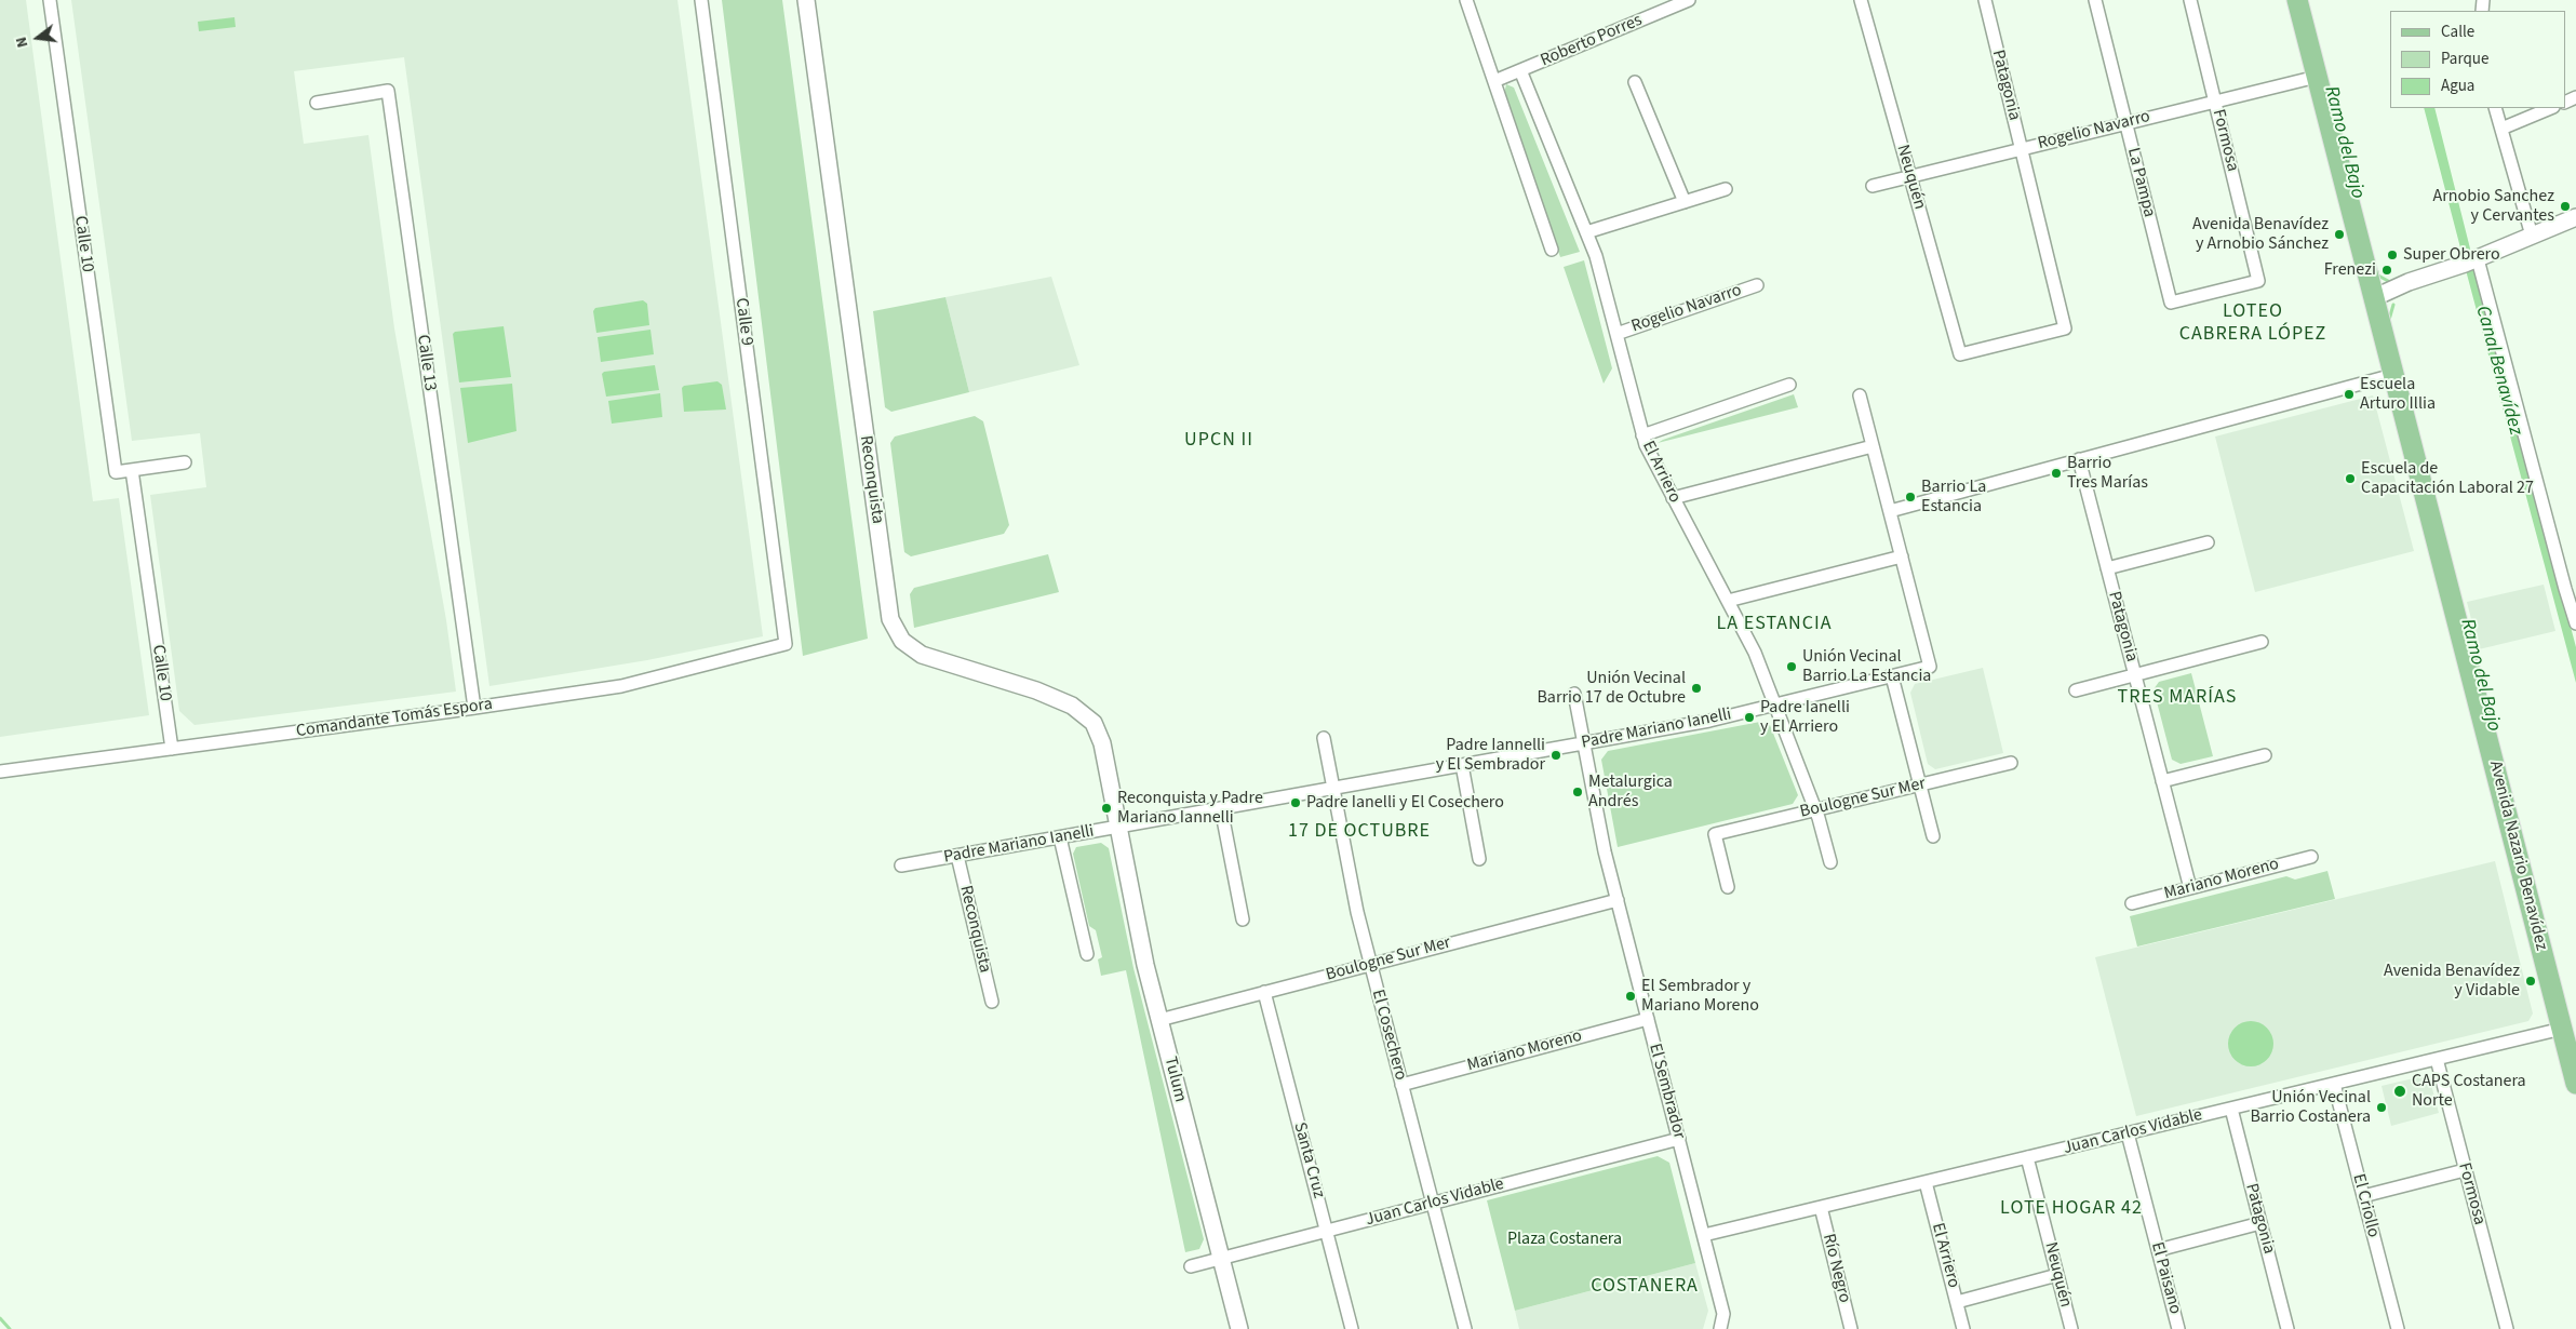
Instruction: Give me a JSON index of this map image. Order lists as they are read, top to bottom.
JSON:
{
  "streets": {
    "main road": ["Avenida Nazario Benavídez"],
    "street": [
      "Roberto Porres",
      "Patagonia",
      "Rogelio Navarro",
      "Formosa",
      "Neuquén",
      "La Pampa",
      "Calle 10",
      "Calle 9",
      "Calle 13",
      "El Arriero",
      "Reconquista",
      "Comandante Tomás Espora",
      "Padre Mariano Ianelli",
      "Boulogne Sur Mer",
      "Mariano Moreno",
      "El Cosechero",
      "Tulum",
      "El Sembrador",
      "Juan Carlos Vidable",
      "Santa Cruz",
      "El Criollo",
      "Río Negro",
      "El Paisano"
    ]
  },
  "crossings": [
    ["Roberto Porres", "El Arriero"],
    ["Patagonia", "Rogelio Navarro"],
    ["Patagonia", "Neuquén"],
    ["Patagonia", "Mariano Moreno"],
    ["Patagonia", "Juan Carlos Vidable"],
    ["Rogelio Navarro", "Formosa"],
    ["Rogelio Navarro", "Neuquén"],
    ["Rogelio Navarro", "La Pampa"],
    ["Rogelio Navarro", "El Arriero"],
    ["Rogelio Navarro", "Avenida Nazario Benavídez"],
    ["Formosa", "La Pampa"],
    ["Formosa", "Juan Carlos Vidable"],
    ["Neuquén", "Juan Carlos Vidable"],
    ["Calle 10", "Comandante Tomás Espora"],
    ["Calle 9", "Comandante Tomás Espora"],
    ["Calle 13", "Comandante Tomás Espora"],
    ["El Arriero", "Padre Mariano Ianelli"],
    ["El Arriero", "Boulogne Sur Mer"],
    ["El Arriero", "Juan Carlos Vidable"],
    ["Reconquista", "Padre Mariano Ianelli"],
    ["Reconquista", "Tulum"],
    ["Padre Mariano Ianelli", "El Cosechero"],
    ["Padre Mariano Ianelli", "Tulum"],
    ["Padre Mariano Ianelli", "El Sembrador"],
    ["Boulogne Sur Mer", "El Cosechero"],
    ["Boulogne Sur Mer", "Tulum"],
    ["Boulogne Sur Mer", "El Sembrador"],
    ["Boulogne Sur Mer", "Santa Cruz"],
    ["Avenida Nazario Benavídez", "Juan Carlos Vidable"],
    ["Mariano Moreno", "El Cosechero"],
    ["Mariano Moreno", "El Sembrador"],
    ["El Cosechero", "Juan Carlos Vidable"],
    ["Tulum", "Juan Carlos Vidable"],
    ["El Sembrador", "Juan Carlos Vidable"],
    ["Juan Carlos Vidable", "Santa Cruz"],
    ["Juan Carlos Vidable", "El Criollo"],
    ["Juan Carlos Vidable", "Río Negro"],
    ["Juan Carlos Vidable", "El Paisano"]
  ],
  "districts": [
    "LOTEO CABRERA LÓPEZ",
    "UPCN II",
    "LA ESTANCIA",
    "TRES MARÍAS",
    "17 DE OCTUBRE",
    "LOTE HOGAR 42",
    "COSTANERA"
  ],
  "water": ["Ramo del Bajo", "Canal Benavídez"],
  "parks": ["Plaza Costanera"],
  "places": [
    "Arnobio Sanchez y Cervantes",
    "Avenida Benavídez y Arnobio Sánchez",
    "Super Obrero",
    "Frenezi",
    "Escuela Arturo Illia",
    "Barrio Tres Marías",
    "Escuela de Capacitación Laboral 27",
    "Barrio La Estancia",
    "Unión Vecinal Barrio La Estancia",
    "Unión Vecinal Barrio 17 de Octubre",
    "Padre Ianelli y El Arriero",
    "Padre Iannelli y El Sembrador",
    "Metalurgica Andrés",
    "Padre Ianelli y El Cosechero",
    "Reconquista y Padre Mariano Iannelli",
    "Avenida Benavídez y Vidable",
    "El Sembrador y Mariano Moreno",
    "CAPS Costanera Norte",
    "Unión Vecinal Barrio Costanera"
  ],
  "legend": ["Calle", "Parque", "Agua"],
  "north": "left"
}
